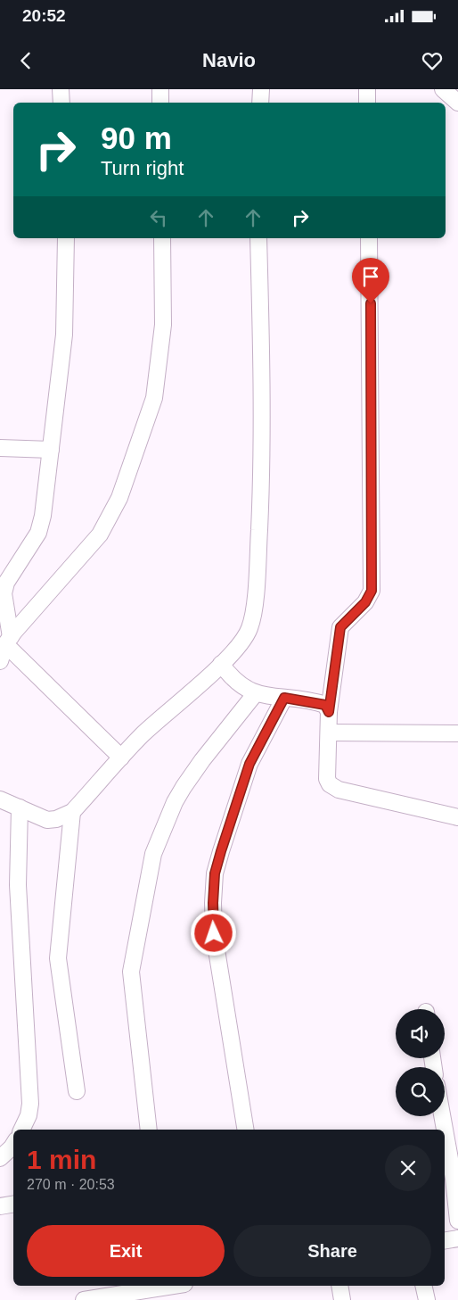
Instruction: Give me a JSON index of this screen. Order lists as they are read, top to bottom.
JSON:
{
  "page": {
    "status": "20:52",
    "header": "Navio",
    "turn": ["90 m", "Turn right"],
    "heading": ["1 min", "270 m · 20:53"],
    "buttons": ["Exit", "Share"]
  }
}
